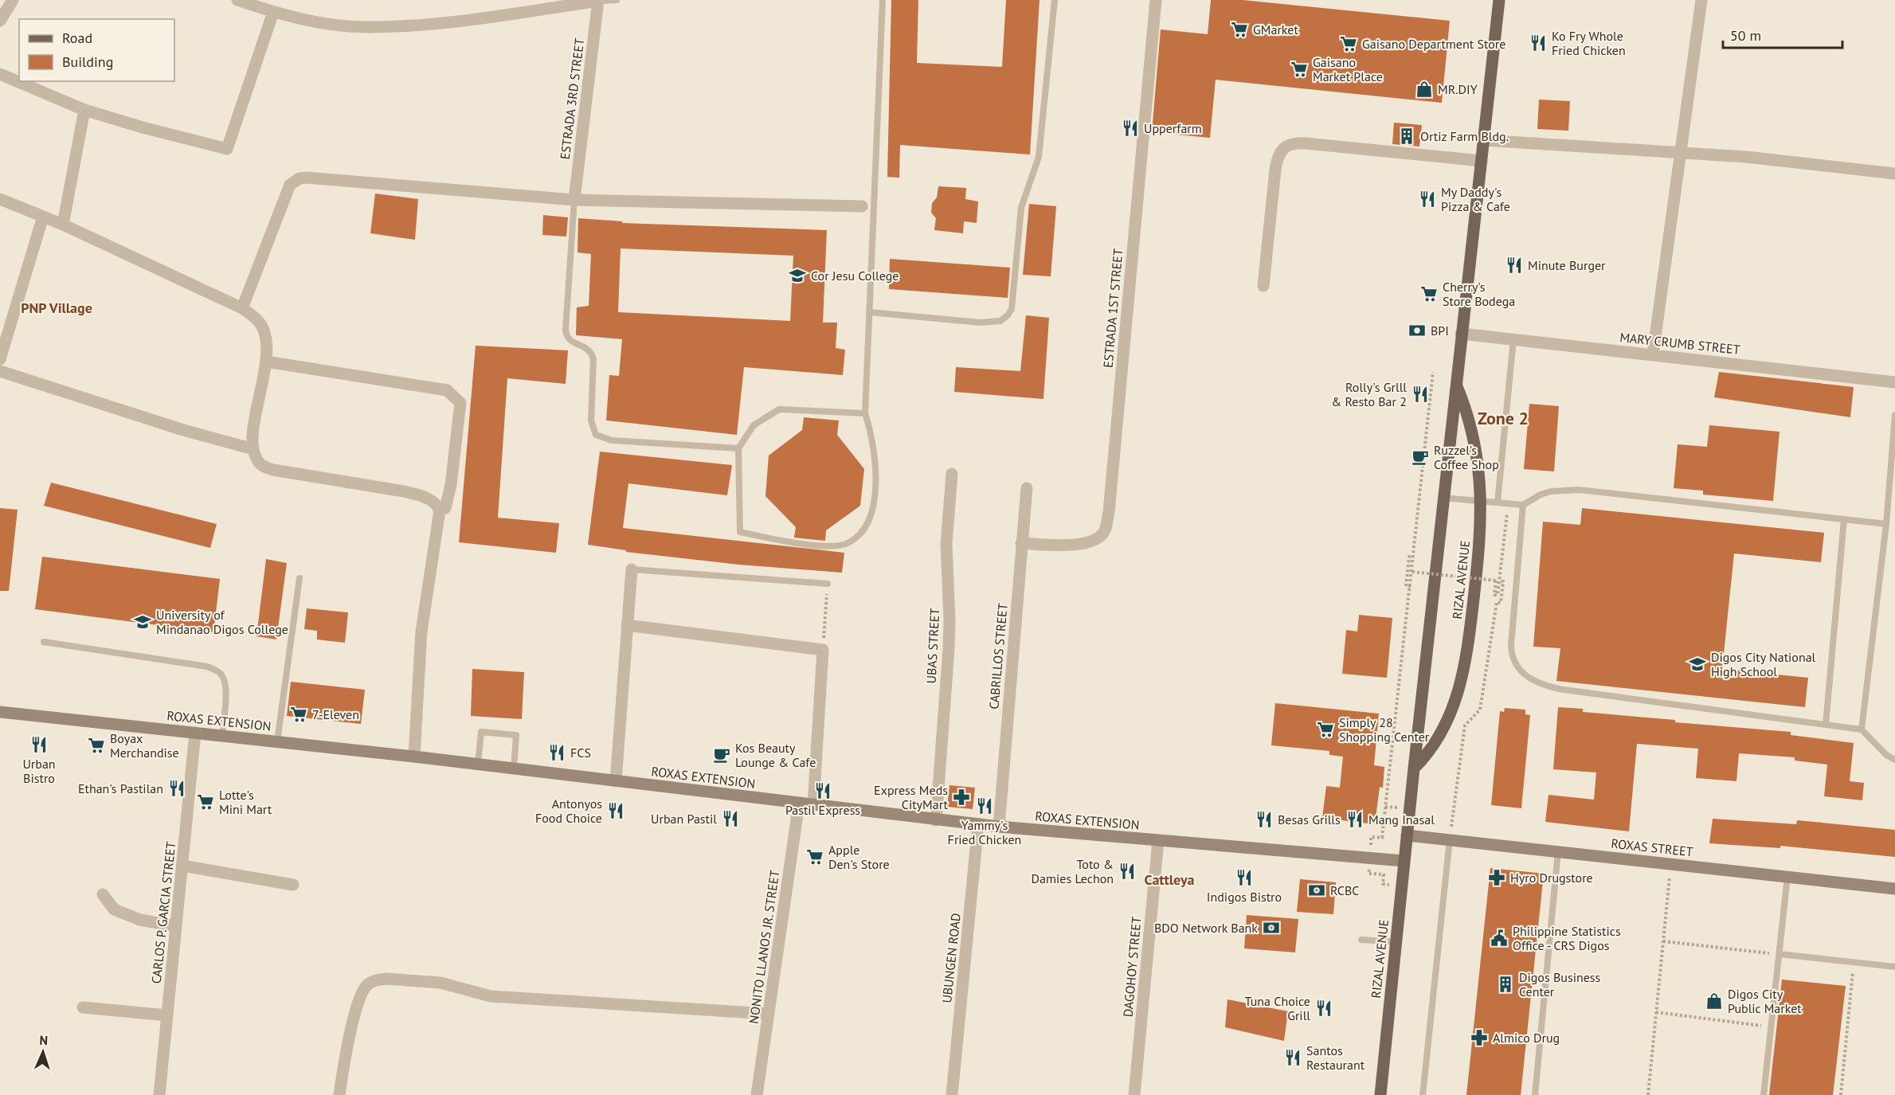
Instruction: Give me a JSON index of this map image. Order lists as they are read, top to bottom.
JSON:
{
  "streets": {
    "main road": ["RIZAL AVENUE", "ROXAS EXTENSION", "ROXAS STREET"],
    "street": [
      "ESTRADA 3RD STREET",
      "ESTRADA 1ST STREET",
      "MARY CRUMB STREET",
      "UBAS STREET",
      "CABRILLOS STREET",
      "CARLOS P. GARCIA STREET",
      "NONITO LLANOS JR. STREET",
      "UBUNGEN ROAD",
      "DAGOHOY STREET"
    ]
  },
  "crossings": [
    ["ESTRADA 1ST STREET", "CABRILLOS STREET"],
    ["MARY CRUMB STREET", "RIZAL AVENUE"],
    ["RIZAL AVENUE", "ROXAS EXTENSION"],
    ["RIZAL AVENUE", "ROXAS STREET"],
    ["UBAS STREET", "ROXAS EXTENSION"],
    ["CABRILLOS STREET", "ROXAS EXTENSION"],
    ["ROXAS EXTENSION", "CARLOS P. GARCIA STREET"],
    ["ROXAS EXTENSION", "NONITO LLANOS JR. STREET"],
    ["ROXAS EXTENSION", "UBUNGEN ROAD"],
    ["ROXAS EXTENSION", "DAGOHOY STREET"]
  ],
  "districts": ["PNP Village", "Zone 2", "Cattleya"],
  "places": {
    "supermarket": [
      "GMarket",
      "Gaisano Department Store",
      "Gaisano Market Place",
      "Cherry's Store Bodega",
      "7-Eleven",
      "Simply 28 Shopping Center",
      "Boyax Merchandise",
      "Lotte's Mini Mart",
      "Apple Den's Store"
    ],
    "restaurant": [
      "Ko Fry Whole Fried Chicken",
      "Upperfarm",
      "My Daddy's Pizza & Cafe",
      "Minute Burger",
      "Rolly's Grlll & Resto Bar 2",
      "Urban Bistro",
      "FCS",
      "Ethan's Pastilan",
      "Pastil Express",
      "Yammy's Fried Chicken",
      "Antonyos Food Choice",
      "Urban Pastil",
      "Besas Grills",
      "Mang Inasal",
      "Toto & Damies Lechon",
      "Indigos Bistro",
      "Tuna Choice Grill",
      "Santos Restaurant"
    ],
    "shop": ["MR.DIY", "Digos City Public Market"],
    "building": ["Ortiz Farm Bldg.", "Digos Business Center"],
    "school or university": ["Cor Jesu College", "University of Mindanao Digos College", "Digos City National High School"],
    "bank": ["BPI", "RCBC", "BDO Network Bank"],
    "cafe": ["Ruzzel's Coffee Shop", "Kos Beauty Lounge & Cafe"],
    "pharmacy": ["Express Meds CityMart", "Hyro Drugstore", "Almico Drug"],
    "public building": ["Philippine Statistics Office - CRS Digos"]
  },
  "legend": ["Road", "Building"],
  "scale_bar": "50 m",
  "north": "top"
}
